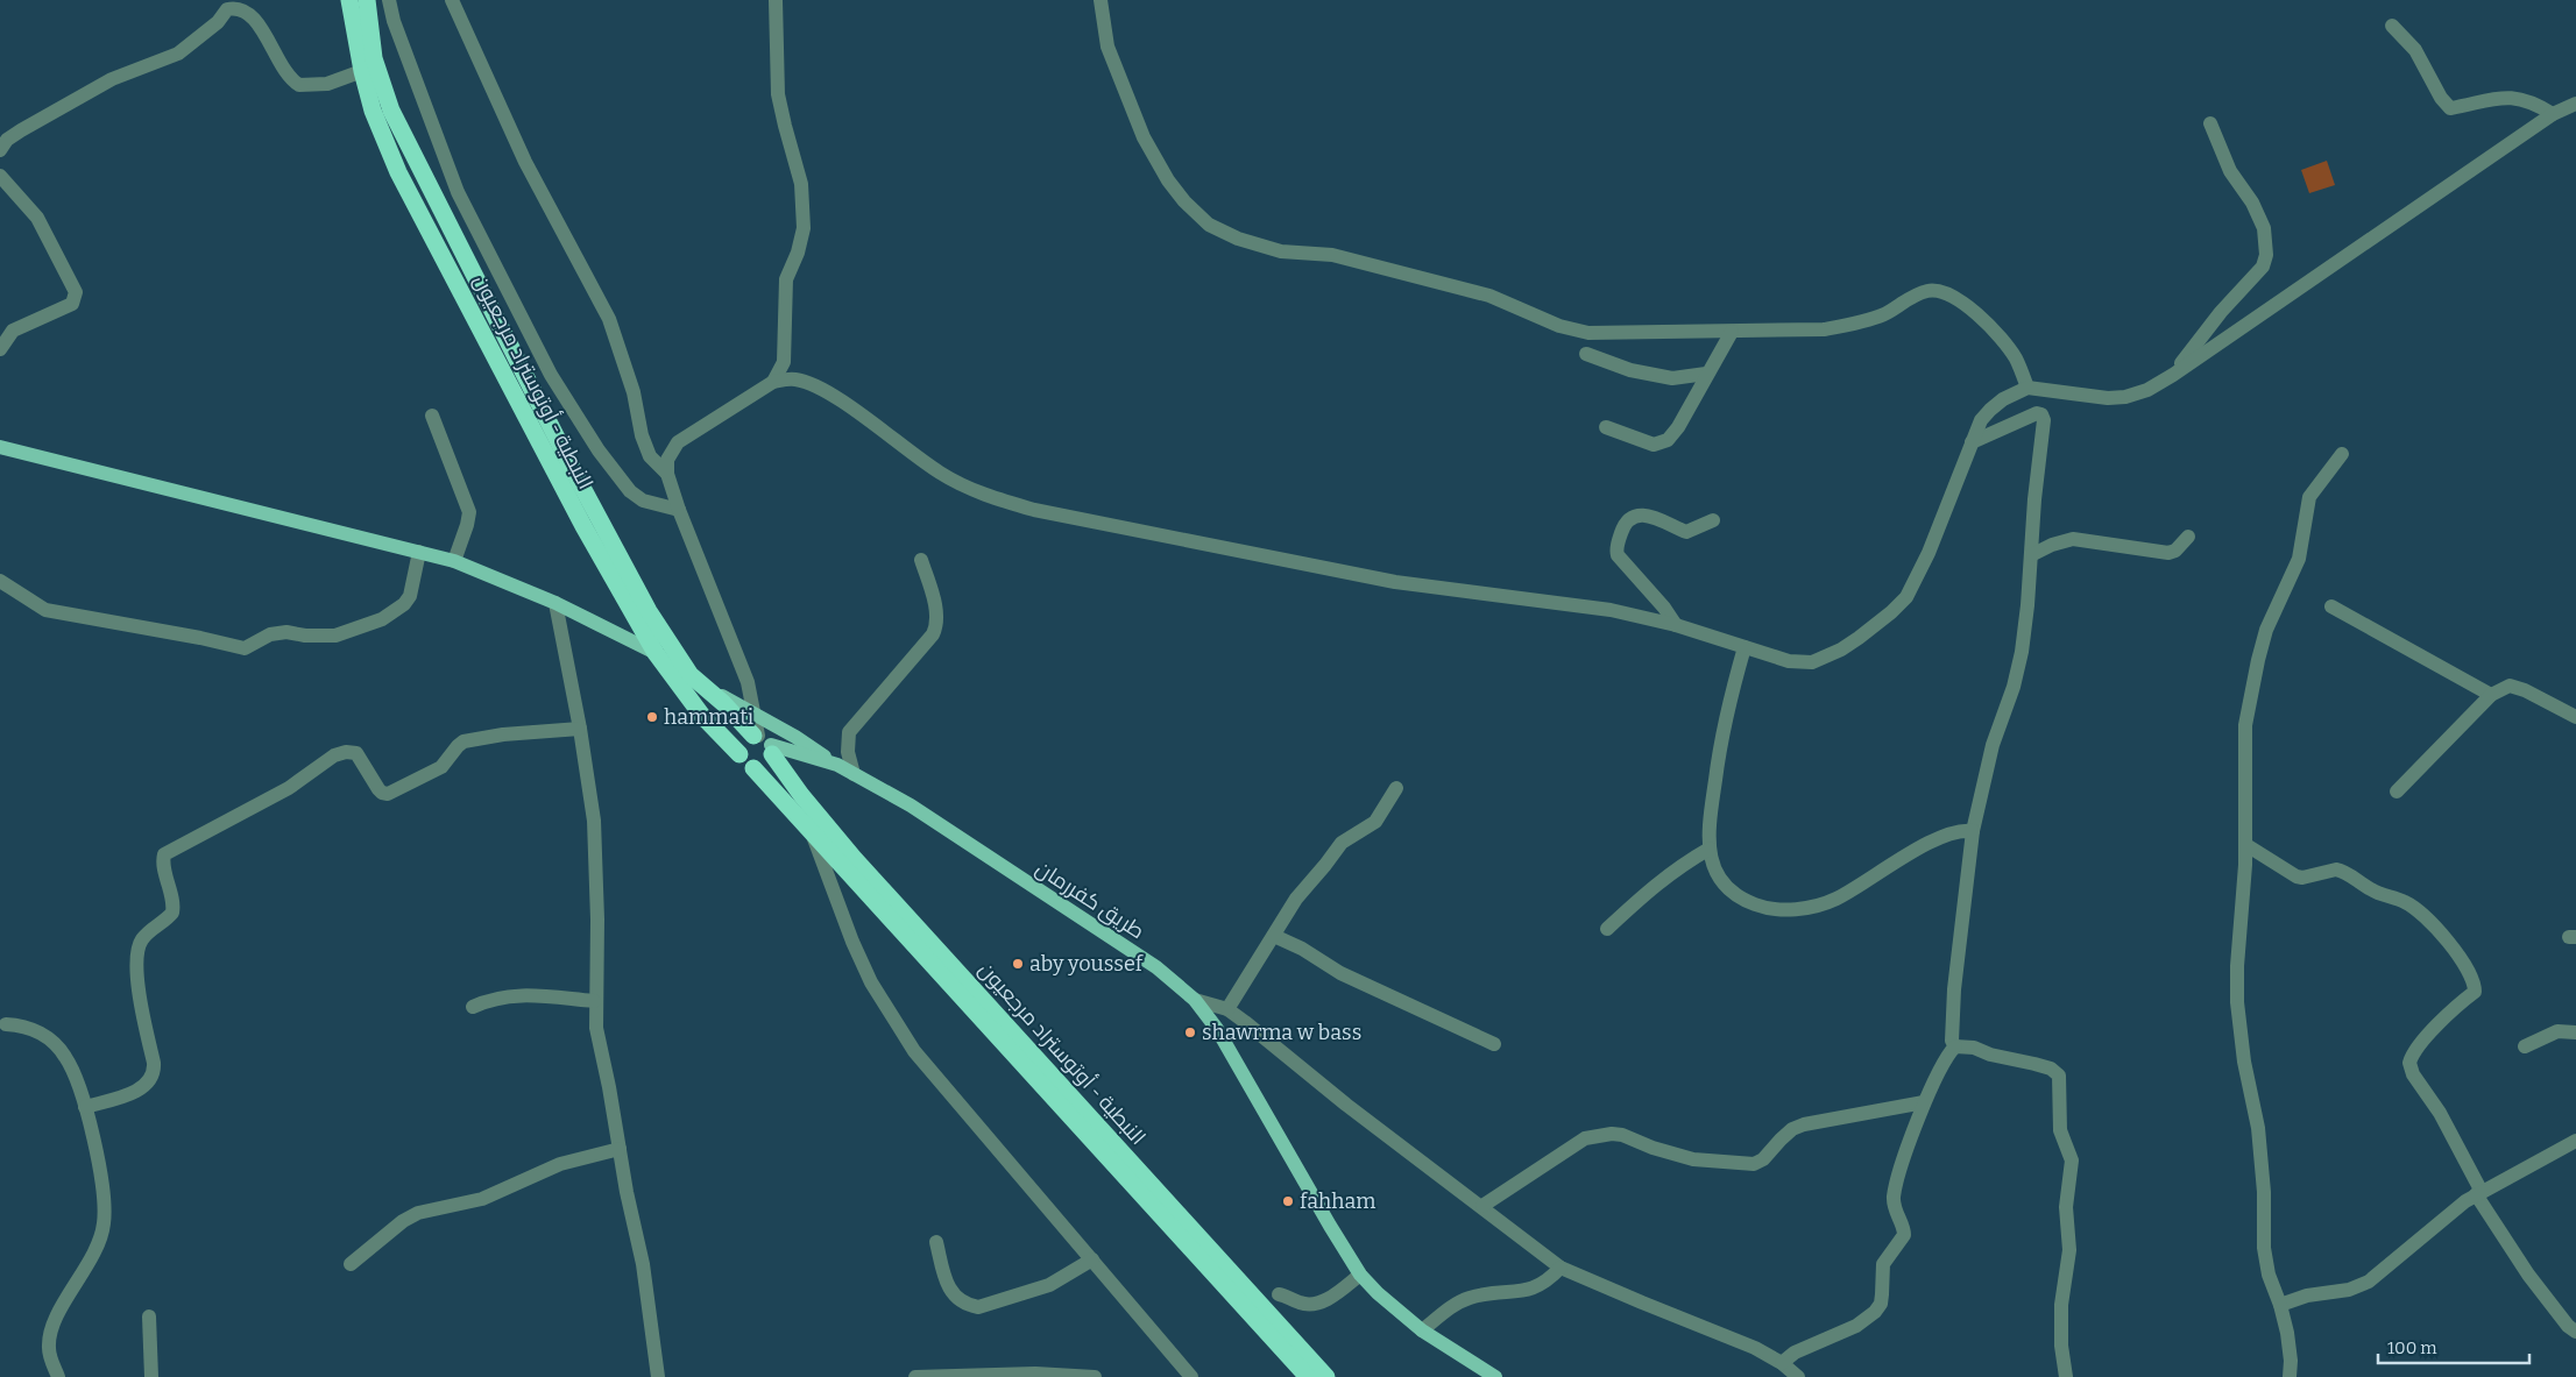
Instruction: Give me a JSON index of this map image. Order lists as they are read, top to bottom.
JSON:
{
  "streets": {
    "highway": ["النبطية - أوتوستراد مرجعيون"],
    "main road": ["طريق كفررمان"]
  },
  "crossings": [
    ["النبطية - أوتوستراد مرجعيون", "طريق كفررمان"]
  ],
  "places": [
    "hammati",
    "aby youssef",
    "shawrma w bass",
    "fahham"
  ],
  "scale_bar": "100 m"
}
